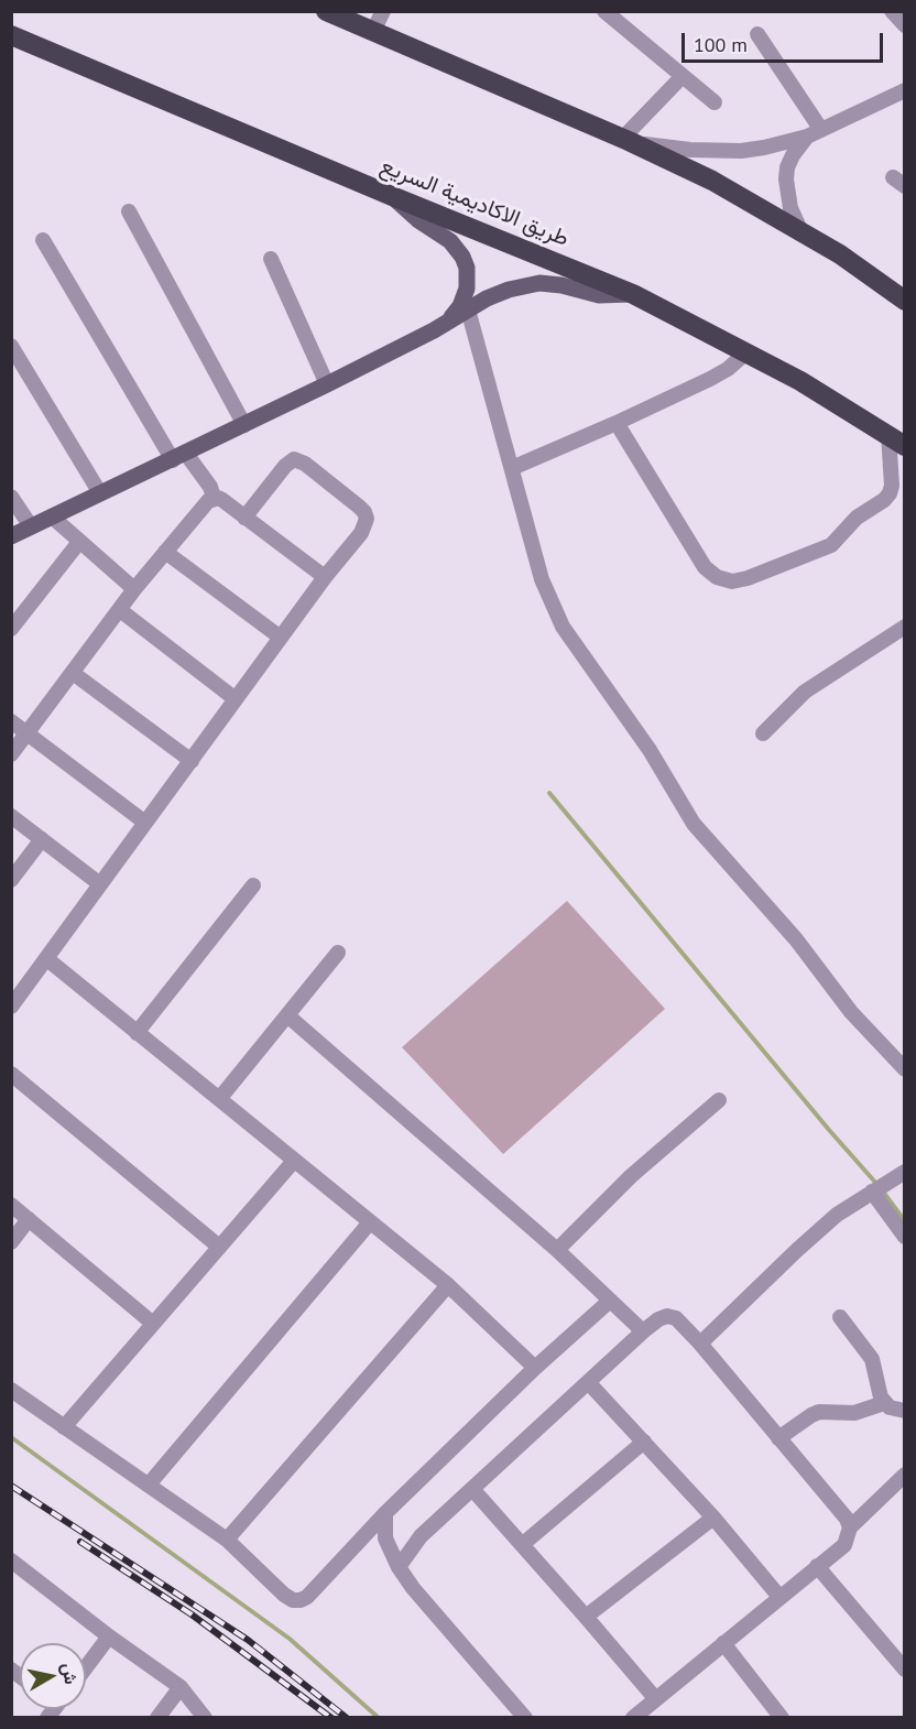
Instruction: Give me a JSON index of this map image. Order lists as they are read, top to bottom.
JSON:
{
  "streets": {
    "highway": ["طريق الاكاديمية السريع"]
  },
  "scale_bar": "100 m",
  "north": "right"
}
